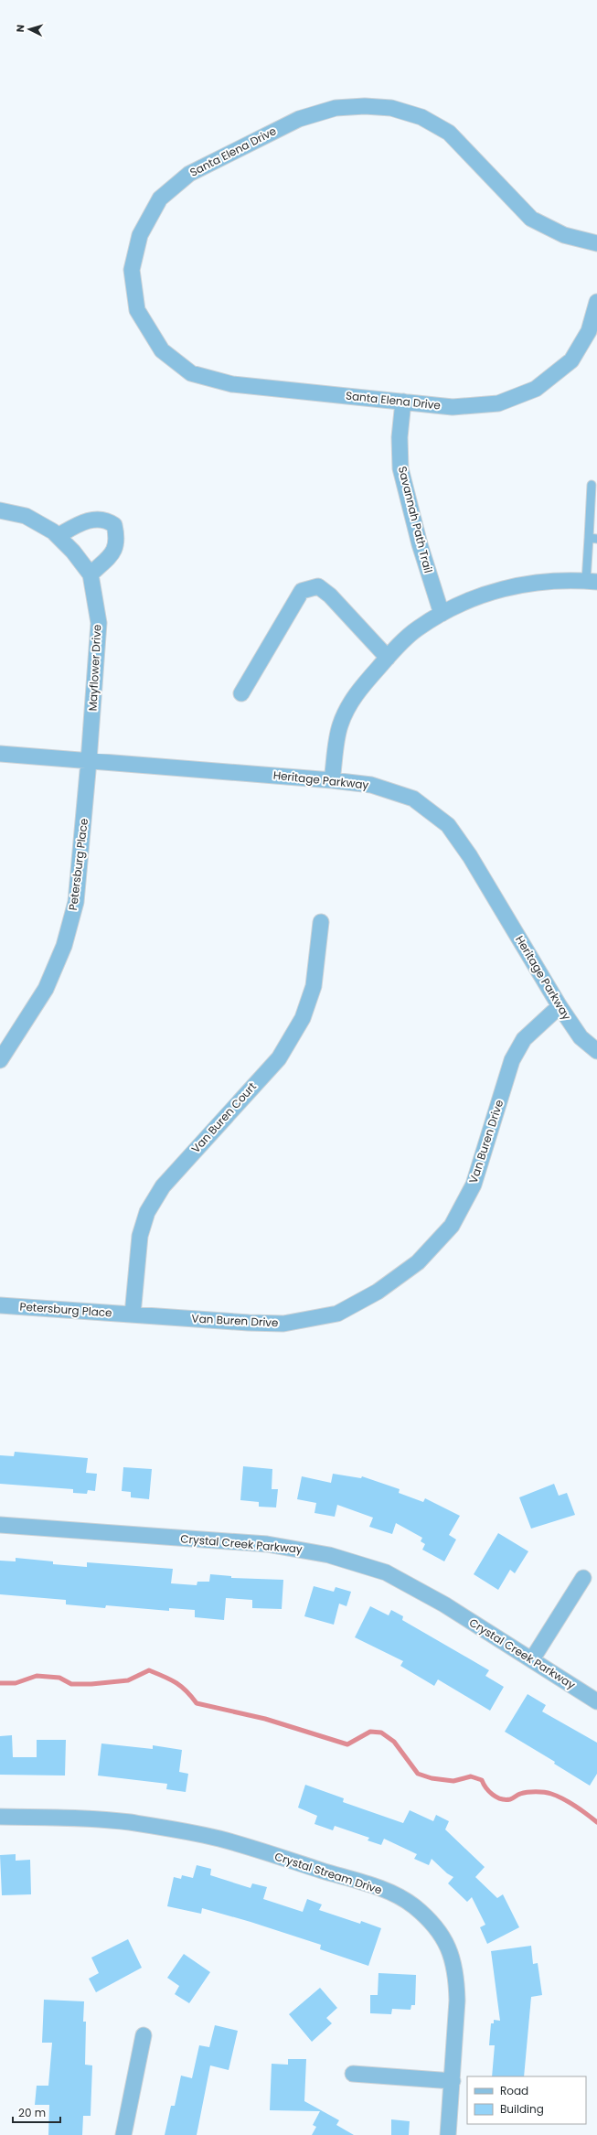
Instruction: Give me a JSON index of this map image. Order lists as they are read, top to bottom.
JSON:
{
  "streets": {
    "street": [
      "Santa Elena Drive",
      "Savannah Path Trail",
      "Mayflower Drive",
      "Heritage Parkway",
      "Petersburg Place",
      "Van Buren Court",
      "Van Buren Drive",
      "Crystal Creek Parkway",
      "Crystal Stream Drive"
    ]
  },
  "crossings": [
    ["Santa Elena Drive", "Savannah Path Trail"],
    ["Mayflower Drive", "Heritage Parkway"],
    ["Mayflower Drive", "Petersburg Place"],
    ["Heritage Parkway", "Petersburg Place"],
    ["Heritage Parkway", "Van Buren Drive"],
    ["Petersburg Place", "Van Buren Court"],
    ["Petersburg Place", "Van Buren Drive"],
    ["Van Buren Court", "Van Buren Drive"]
  ],
  "legend": ["Road", "Building"],
  "scale_bar": "20 m",
  "north": "left"
}
